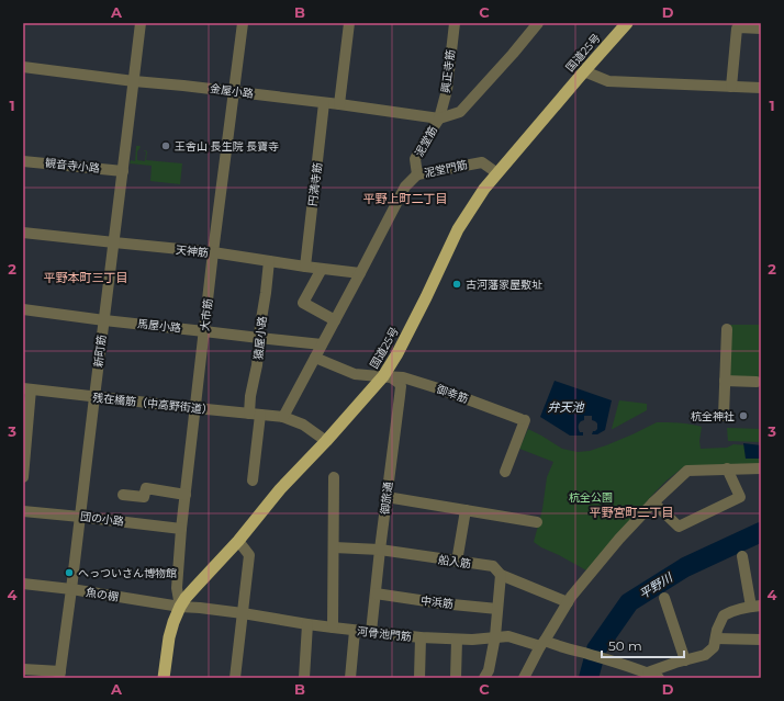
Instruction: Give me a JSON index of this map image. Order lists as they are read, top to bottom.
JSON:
{
  "streets": {
    "highway": ["国道25号"],
    "street": [
      "興正寺筋",
      "金屋小路",
      "泥堂筋",
      "観音寺小路",
      "泥堂門筋",
      "円満寺筋",
      "天神筋",
      "大市筋",
      "馬屋小路",
      "猿屋小路",
      "新町筋",
      "御幸筋",
      "残在橋筋（中高野街道）",
      "御旅通",
      "団の小路",
      "船入筋",
      "魚の棚",
      "中浜筋",
      "河骨池門筋"
    ]
  },
  "crossings": [
    ["国道25号", "泥堂門筋"],
    ["国道25号", "大市筋"],
    ["国道25号", "御幸筋"],
    ["国道25号", "残在橋筋（中高野街道）"],
    ["国道25号", "御旅通"],
    ["国道25号", "魚の棚"],
    ["国道25号", "河骨池門筋"],
    ["興正寺筋", "金屋小路"],
    ["興正寺筋", "泥堂筋"],
    ["金屋小路", "泥堂筋"],
    ["金屋小路", "円満寺筋"],
    ["金屋小路", "大市筋"],
    ["金屋小路", "新町筋"],
    ["泥堂筋", "泥堂門筋"],
    ["観音寺小路", "新町筋"],
    ["円満寺筋", "天神筋"],
    ["天神筋", "大市筋"],
    ["天神筋", "猿屋小路"],
    ["天神筋", "新町筋"],
    ["大市筋", "馬屋小路"],
    ["大市筋", "残在橋筋（中高野街道）"],
    ["大市筋", "団の小路"],
    ["大市筋", "魚の棚"],
    ["大市筋", "河骨池門筋"],
    ["馬屋小路", "猿屋小路"],
    ["馬屋小路", "新町筋"],
    ["猿屋小路", "残在橋筋（中高野街道）"],
    ["新町筋", "残在橋筋（中高野街道）"],
    ["新町筋", "団の小路"],
    ["新町筋", "魚の棚"],
    ["御幸筋", "御旅通"],
    ["御旅通", "船入筋"],
    ["御旅通", "中浜筋"],
    ["御旅通", "河骨池門筋"],
    ["魚の棚", "河骨池門筋"]
  ],
  "districts": ["平野上町二丁目", "平野本町三丁目", "平野宮町二丁目"],
  "water": ["弁天池", "平野川"],
  "parks": ["杭全公園"],
  "places": [
    "王舎山 長生院 長寶寺",
    "古河藩家屋敷址",
    "杭全神社",
    "へっついさん博物館"
  ],
  "scale_bar": "50 m",
  "grid": {
    "columns": [
      "A",
      "B",
      "C",
      "D"
    ],
    "rows": [
      "1",
      "2",
      "3",
      "4"
    ]
  }
}
